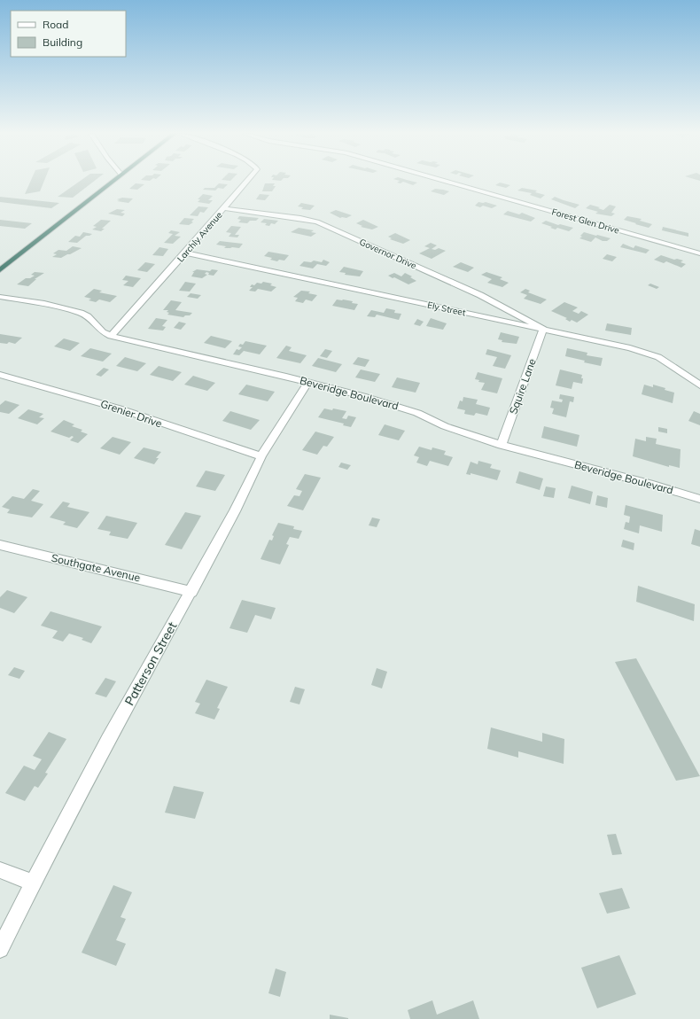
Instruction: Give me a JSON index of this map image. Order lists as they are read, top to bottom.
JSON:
{
  "streets": {
    "street": [
      "Forest Glen Drive",
      "Larchly Avenue",
      "Governor Drive",
      "Ely Street",
      "Squire Lane",
      "Beveridge Boulevard",
      "Grenier Drive",
      "Southgate Avenue",
      "Patterson Street"
    ]
  },
  "crossings": [
    ["Larchly Avenue", "Governor Drive"],
    ["Larchly Avenue", "Ely Street"],
    ["Larchly Avenue", "Beveridge Boulevard"],
    ["Governor Drive", "Ely Street"],
    ["Governor Drive", "Squire Lane"],
    ["Ely Street", "Squire Lane"],
    ["Squire Lane", "Beveridge Boulevard"],
    ["Beveridge Boulevard", "Patterson Street"],
    ["Grenier Drive", "Patterson Street"],
    ["Southgate Avenue", "Patterson Street"]
  ],
  "legend": ["Road", "Building"]
}
